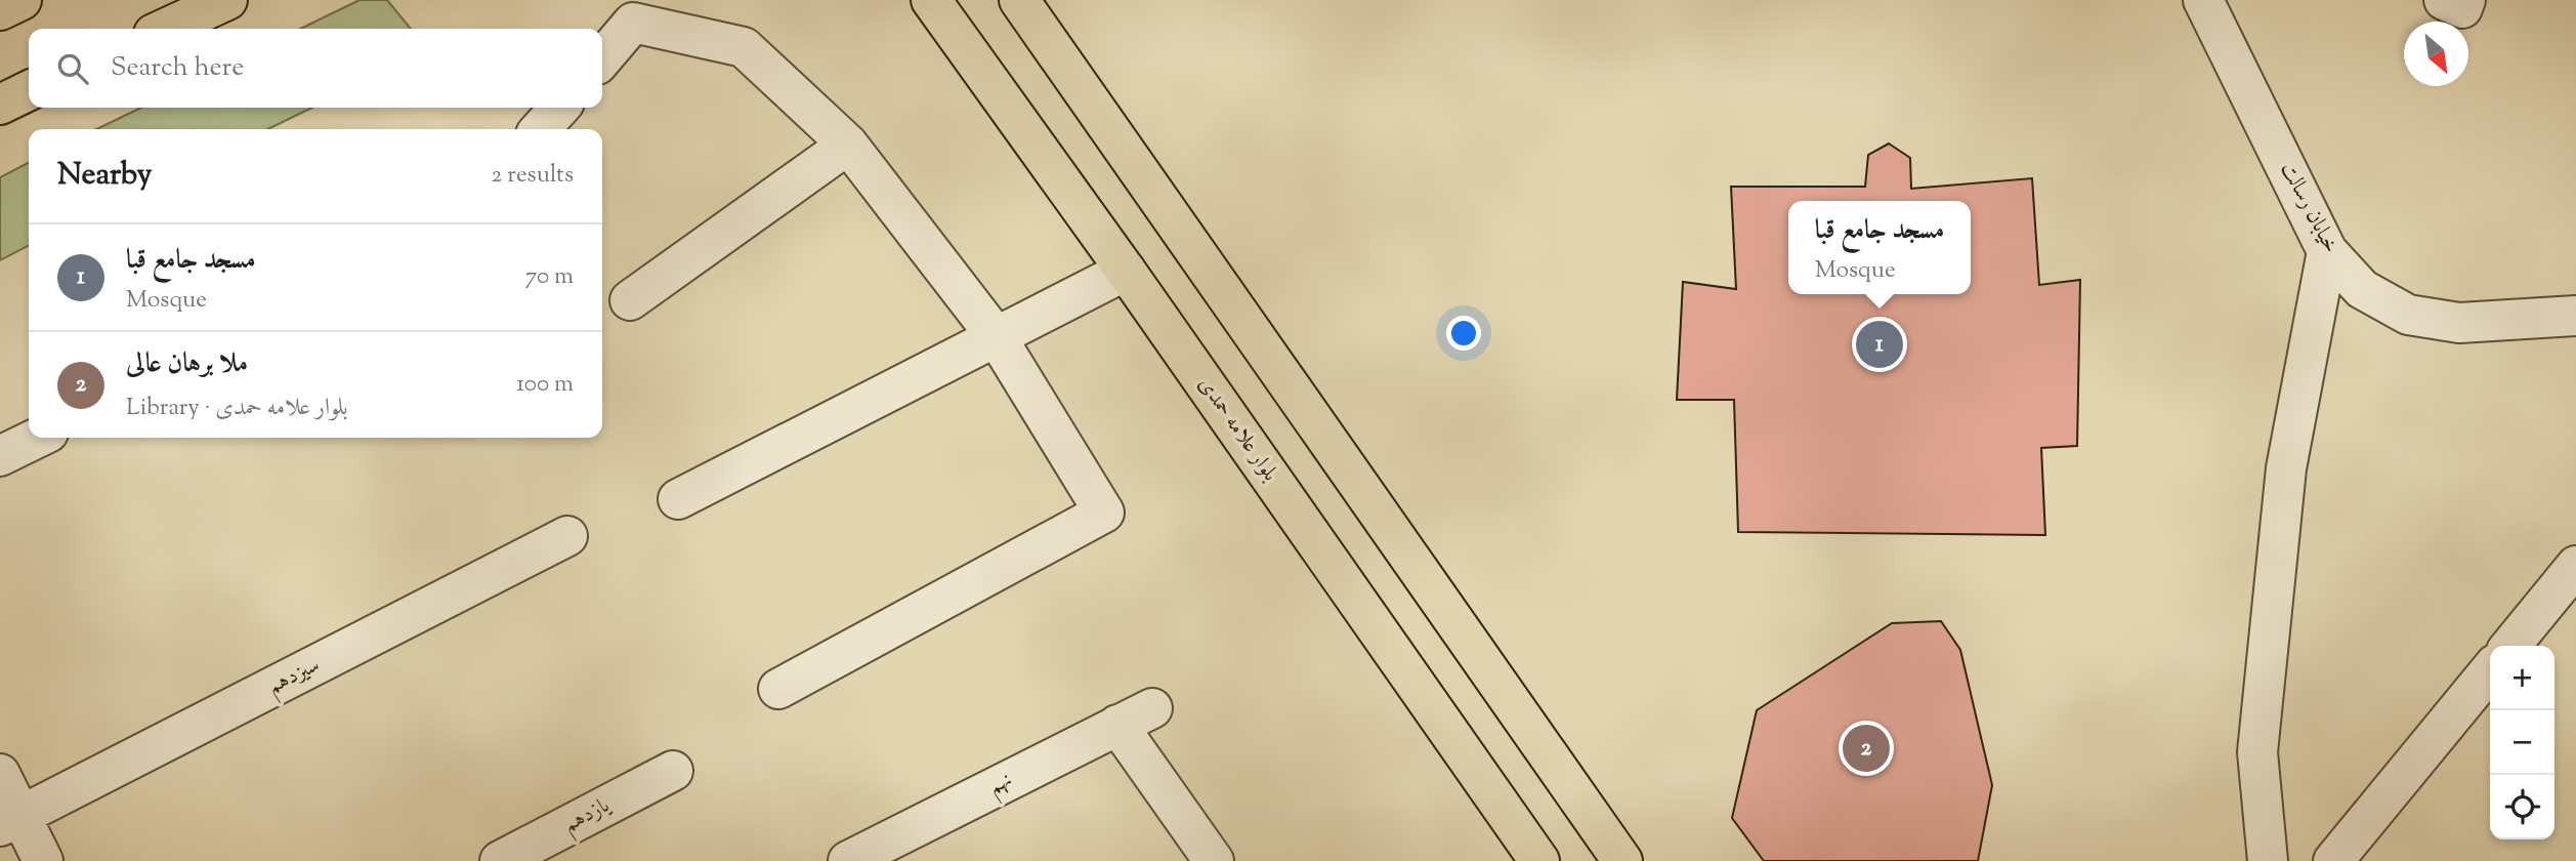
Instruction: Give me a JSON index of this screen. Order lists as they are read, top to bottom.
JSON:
{
  "streets": {
    "main road": ["بلوار علامه حمدی"],
    "street": [
      "خیابان رسالت",
      "سیزدهم",
      "نهم",
      "یازدهم"
    ]
  },
  "north": "bottom right",
  "page": {
    "search": "Search here",
    "heading": ["Nearby", "2 results"],
    "popup": ["مسجد جامع قبا", "Mosque"],
    "list": [
      {
        "mark": "1",
        "name": "مسجد جامع قبا",
        "note": "Mosque",
        "value": "70 m"
      },
      {
        "mark": "2",
        "name": "ملا برهان عالی",
        "note": "Library · بلوار علامه حمدی",
        "value": "100 m"
      }
    ],
    "pins": ["1", "2"],
    "map_buttons": ["+", "−"]
  }
}
